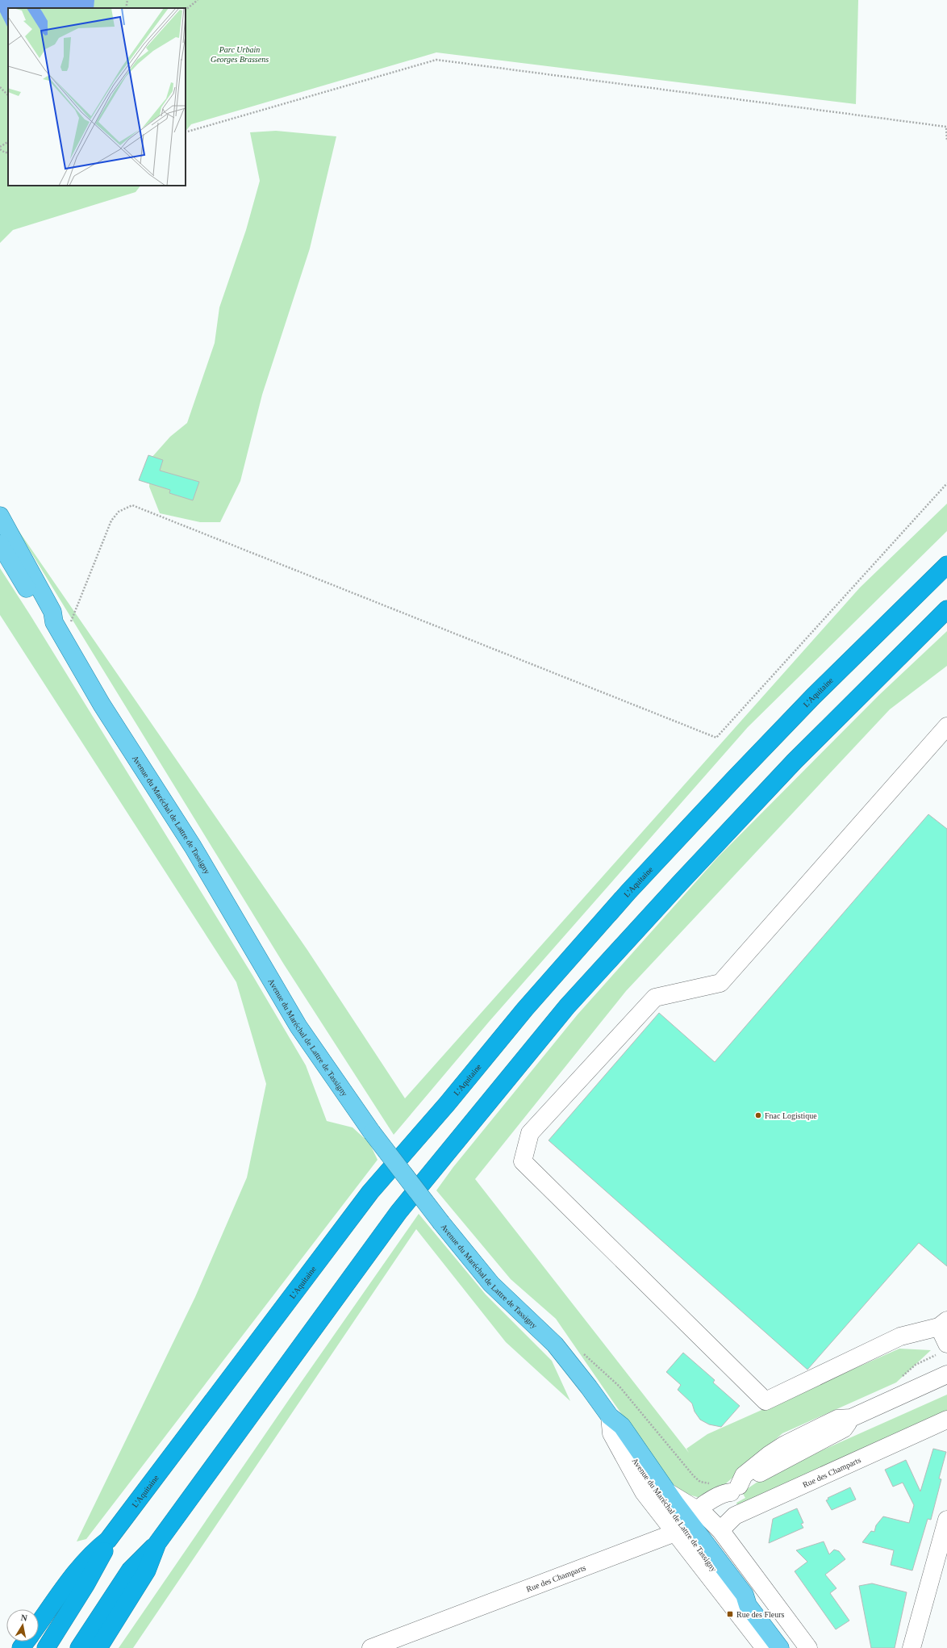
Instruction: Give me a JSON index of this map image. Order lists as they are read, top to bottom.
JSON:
{
  "streets": {
    "highway": ["L'Aquitaine"],
    "main road": ["Avenue du Maréchal de Lattre de Tassigny"],
    "street": ["Rue des Champarts"]
  },
  "crossings": [
    ["Avenue du Maréchal de Lattre de Tassigny", "Rue des Champarts"]
  ],
  "parks": ["Parc Urbain Georges Brassens"],
  "places": {
    "other": ["Fnac Logistique"],
    "transit": ["Rue des Fleurs"]
  },
  "north": "top"
}
